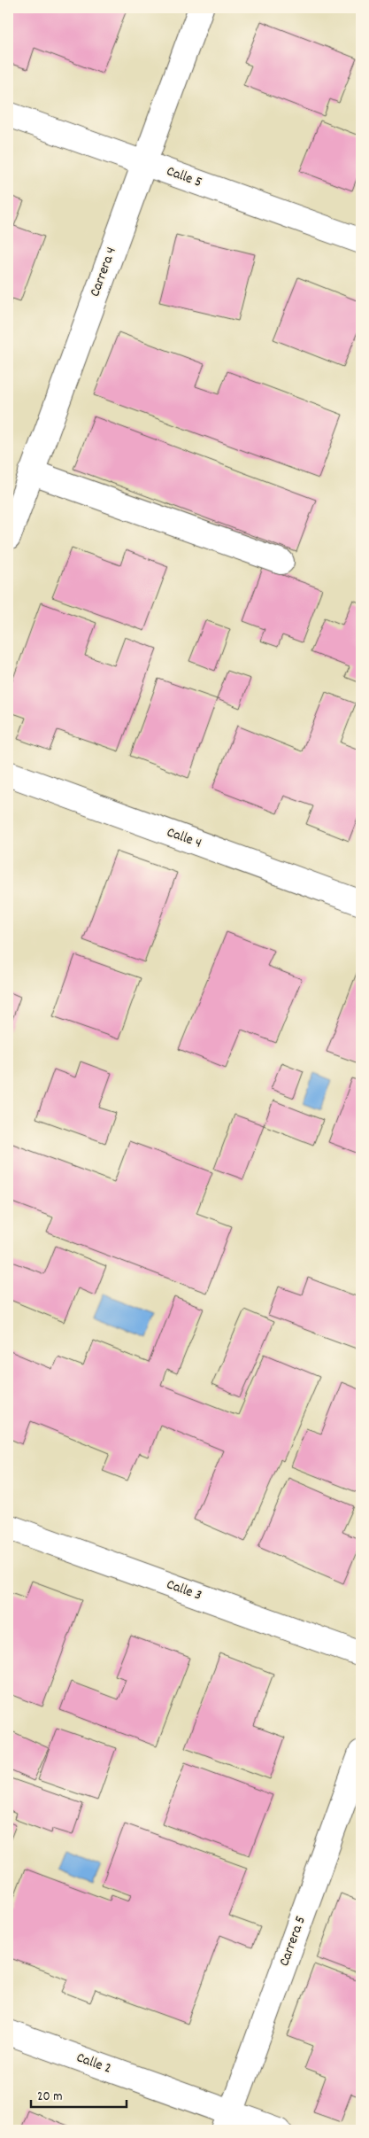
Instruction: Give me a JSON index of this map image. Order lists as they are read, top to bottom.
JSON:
{
  "streets": {
    "street": [
      "Calle 5",
      "Carrera 4",
      "Calle 4",
      "Calle 3",
      "Carrera 5",
      "Calle 2"
    ]
  },
  "crossings": [
    ["Calle 5", "Carrera 4"],
    ["Carrera 5", "Calle 2"]
  ],
  "scale_bar": "20 m"
}
